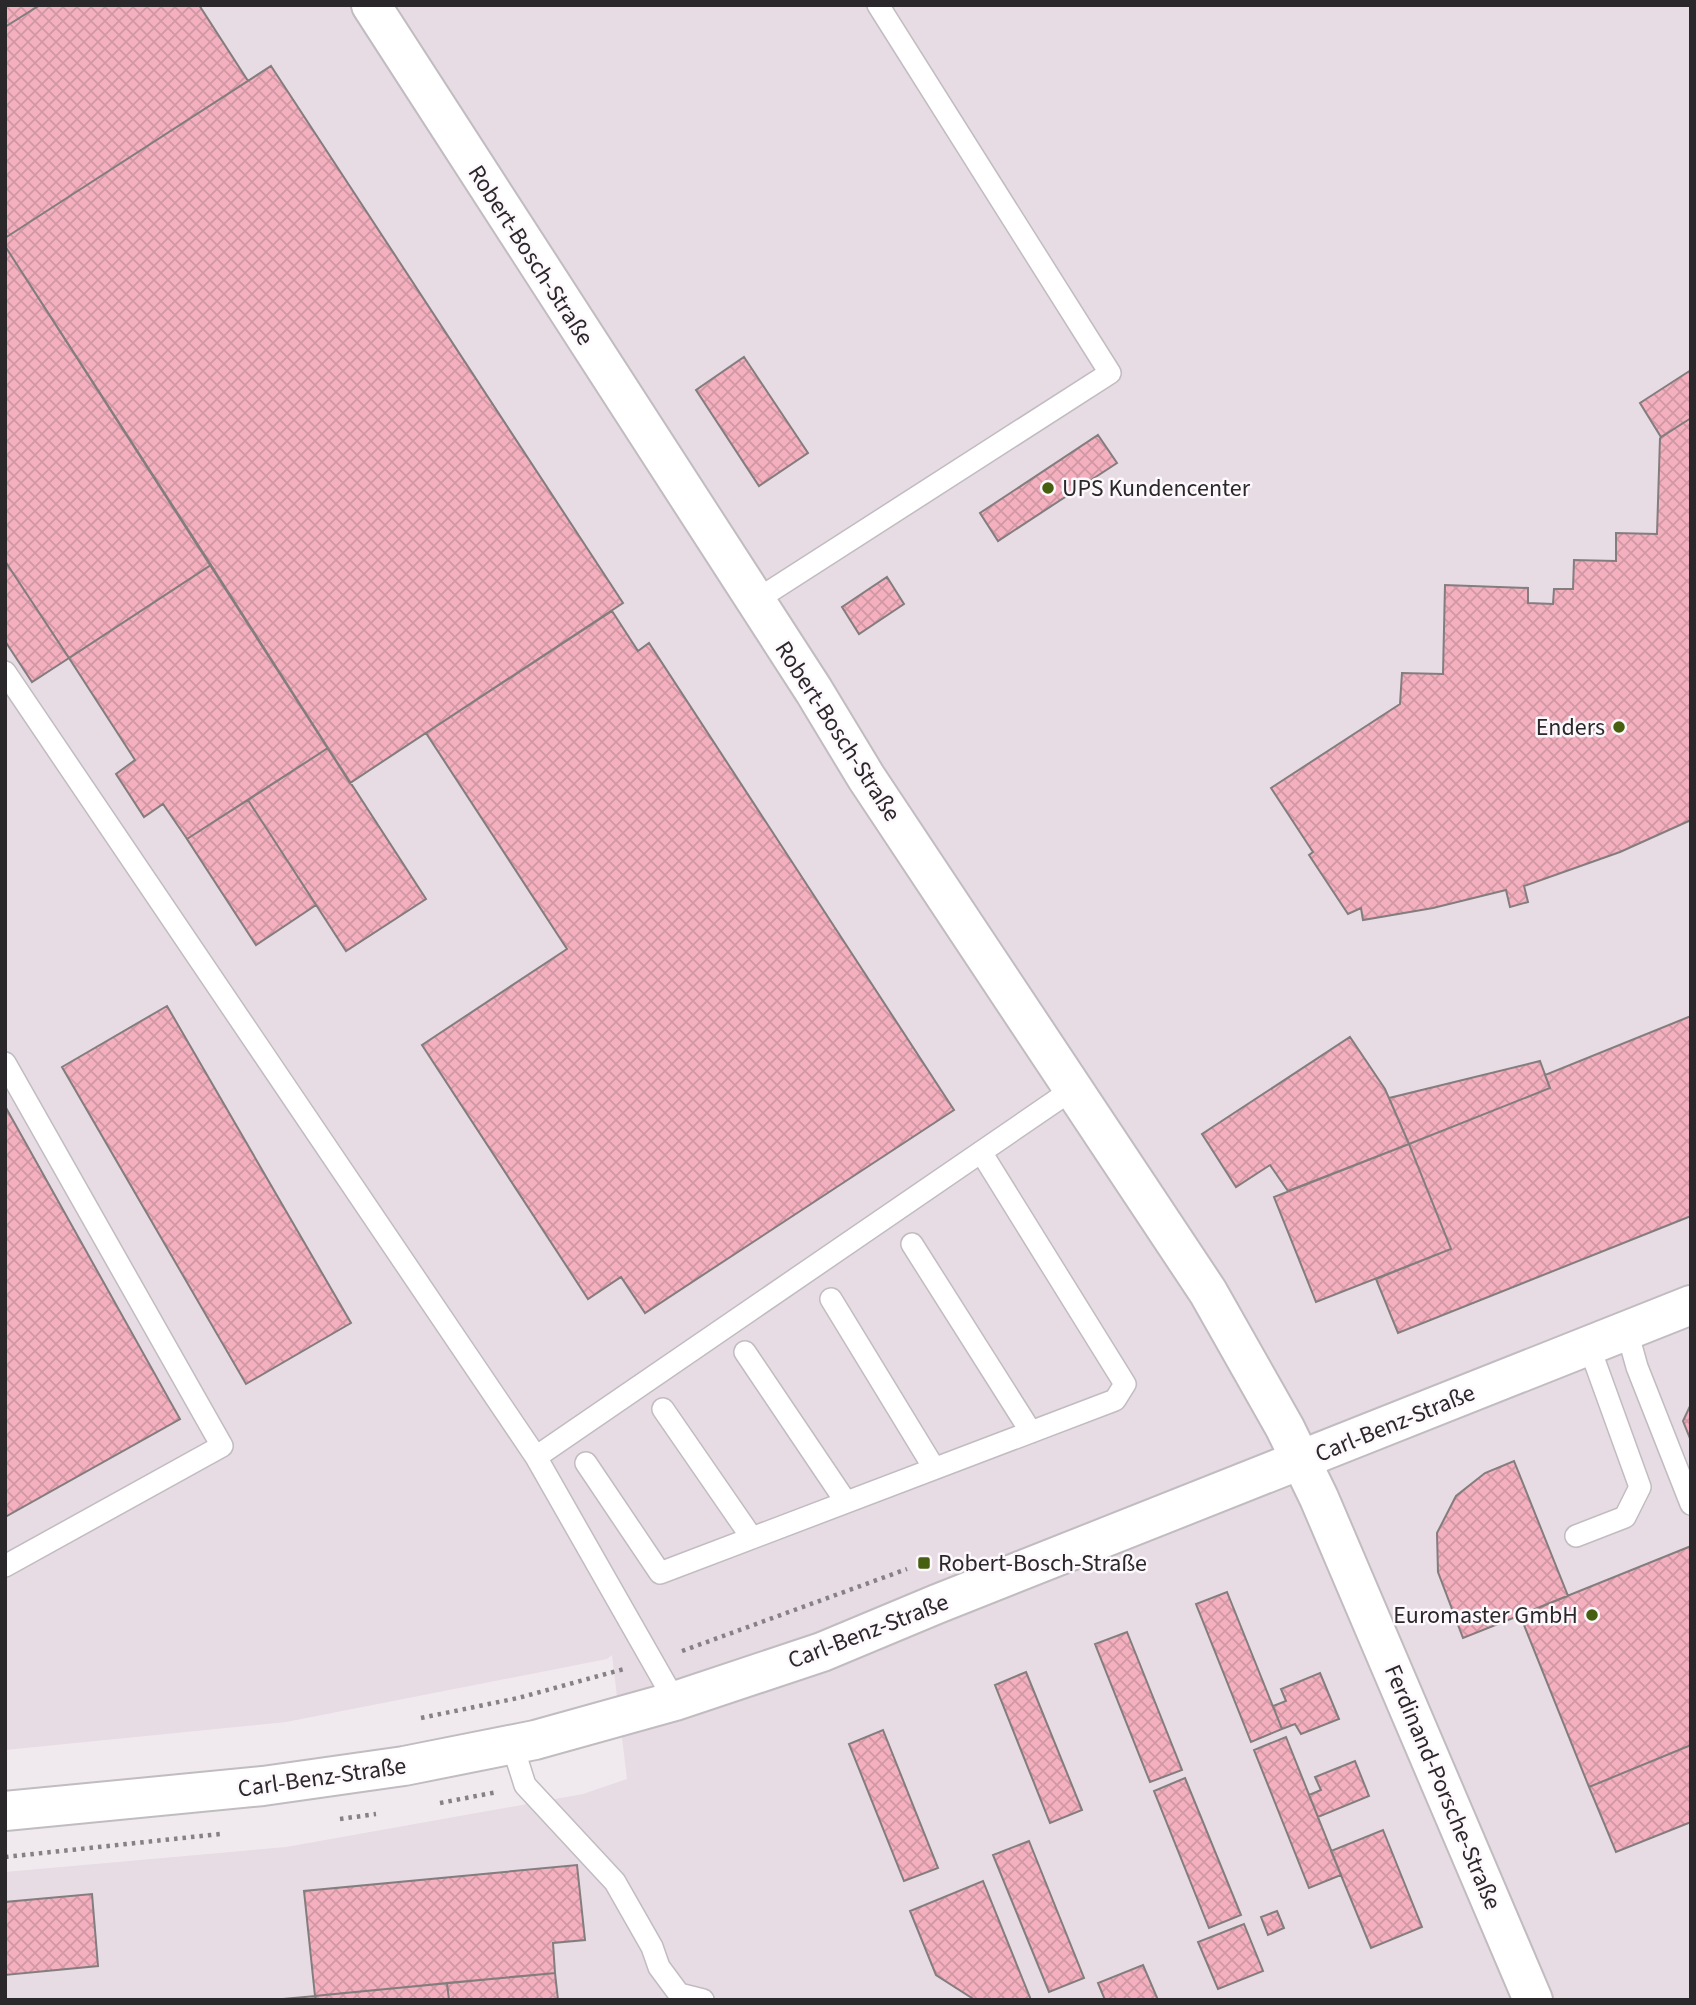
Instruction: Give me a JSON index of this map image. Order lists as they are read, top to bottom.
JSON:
{
  "streets": {
    "street": ["Robert-Bosch-Straße", "Carl-Benz-Straße", "Ferdinand-Porsche-Straße"]
  },
  "crossings": [
    ["Robert-Bosch-Straße", "Carl-Benz-Straße"],
    ["Robert-Bosch-Straße", "Ferdinand-Porsche-Straße"],
    ["Carl-Benz-Straße", "Ferdinand-Porsche-Straße"]
  ],
  "places": {
    "other": ["UPS Kundencenter", "Enders", "Euromaster GmbH"],
    "transit": ["Robert-Bosch-Straße"]
  }
}
